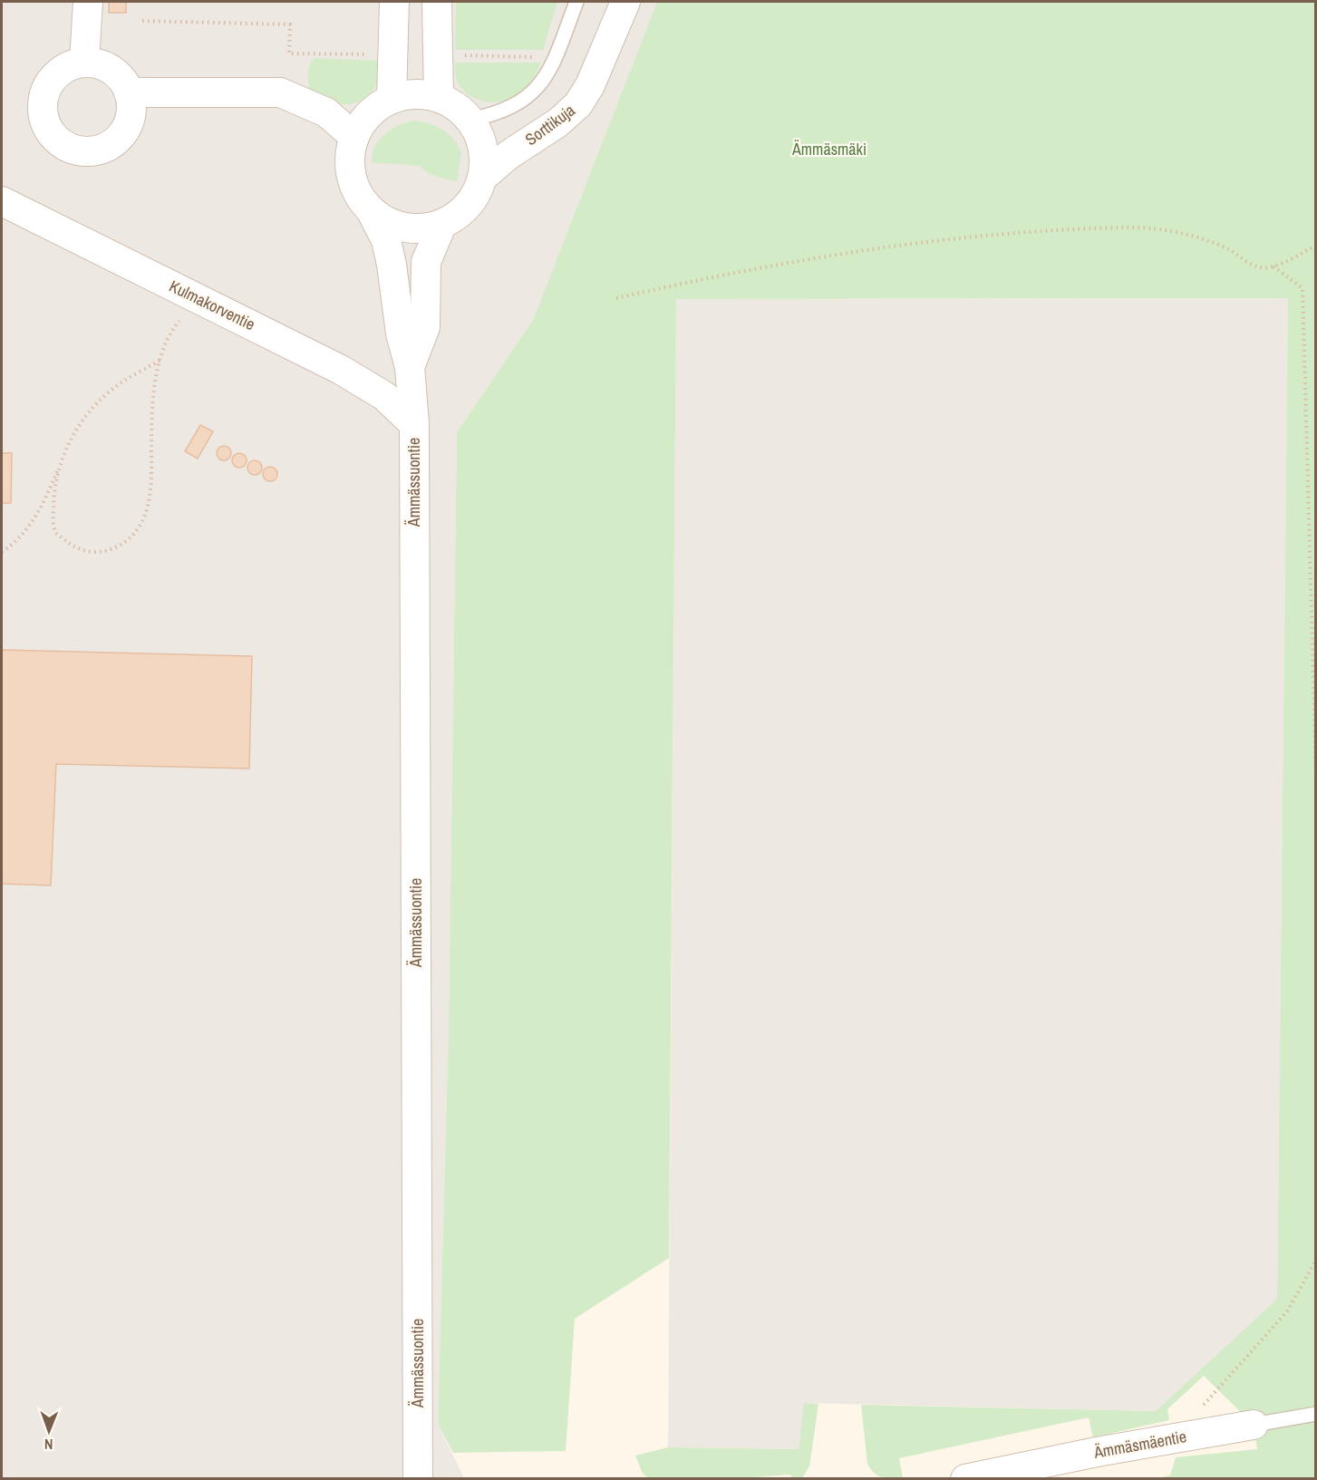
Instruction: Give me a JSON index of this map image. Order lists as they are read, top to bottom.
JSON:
{
  "streets": {
    "street": [
      "Sorttikuja",
      "Kulmakorventie",
      "Ämmässuontie",
      "Ämmäsmäentie"
    ]
  },
  "crossings": [
    ["Sorttikuja", "Ämmässuontie"],
    ["Kulmakorventie", "Ämmässuontie"]
  ],
  "parks": ["Ämmäsmäki"],
  "north": "bottom"
}
